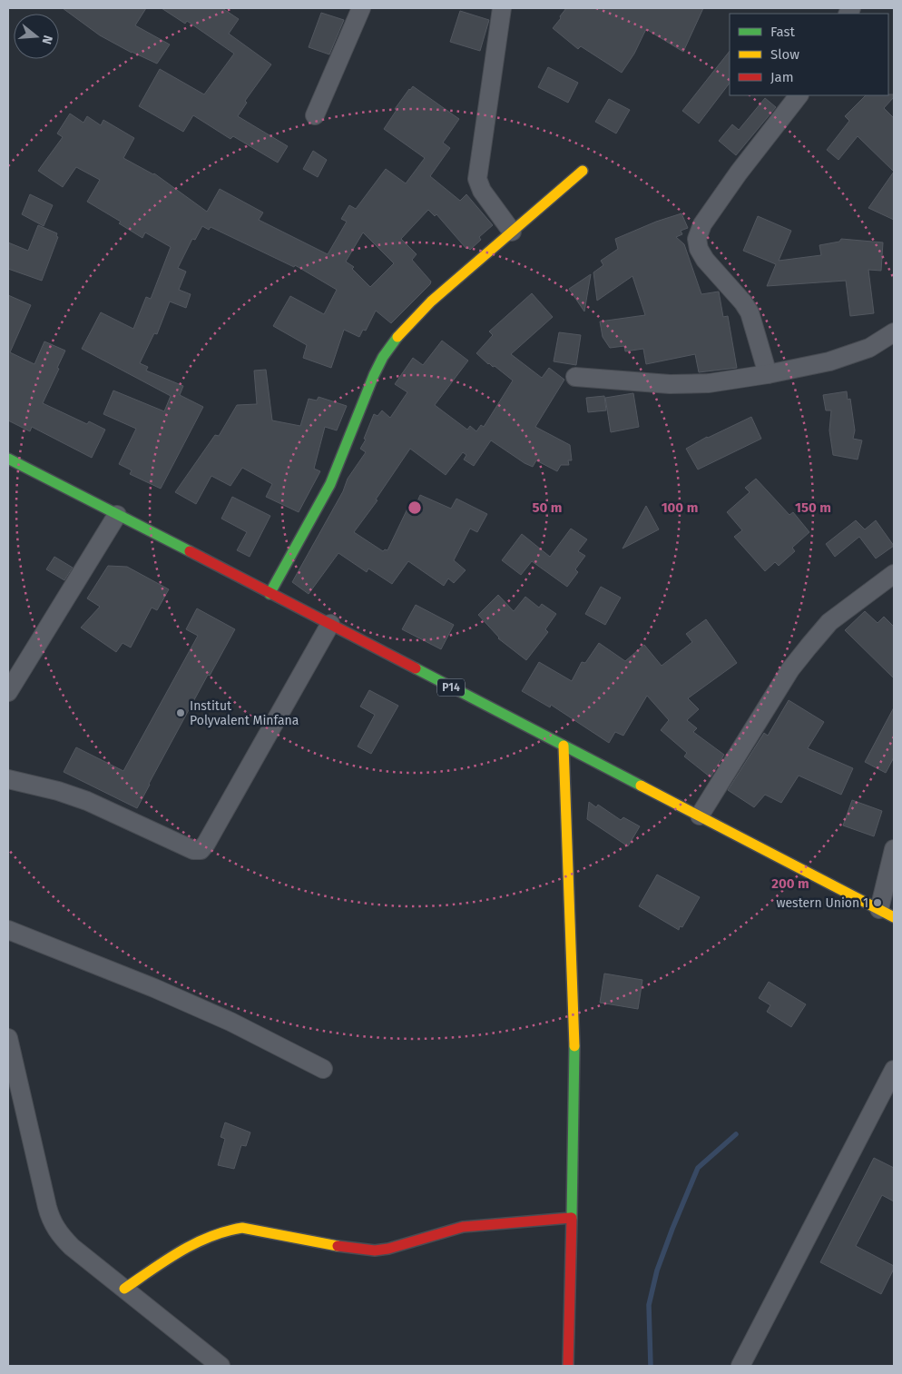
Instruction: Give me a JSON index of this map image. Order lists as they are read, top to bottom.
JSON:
{
  "streets": {
    "street": ["P14"]
  },
  "places": ["Institut Polyvalent Minfana", "western Union 1"],
  "legend": ["Fast", "Slow", "Jam"],
  "north": "right",
  "rings": [
    "50 m",
    "100 m",
    "150 m",
    "200 m"
  ]
}
